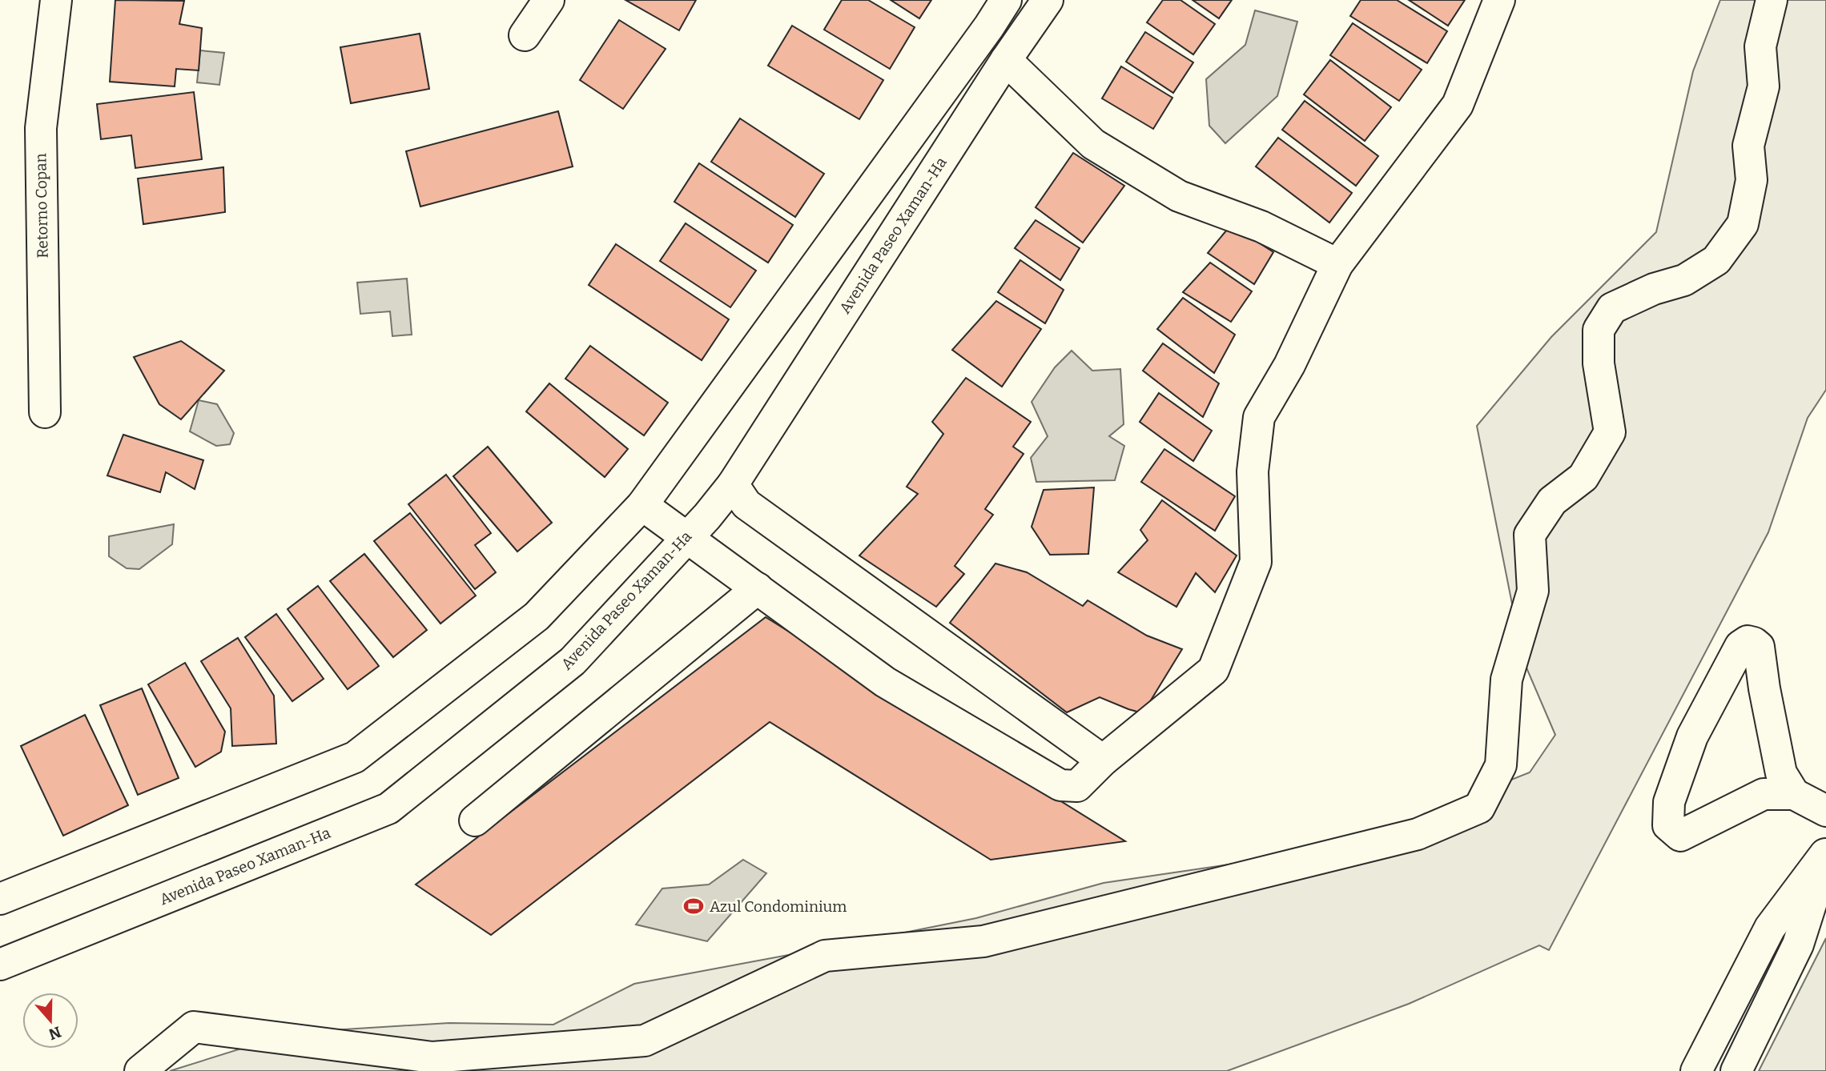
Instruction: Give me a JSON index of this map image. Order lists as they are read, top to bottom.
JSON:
{
  "streets": {
    "main road": ["Retorno Copan", "Avenida Paseo Xaman-Ha"]
  },
  "places": {
    "sports": ["Azul Condominium"]
  },
  "north": "bottom"
}
